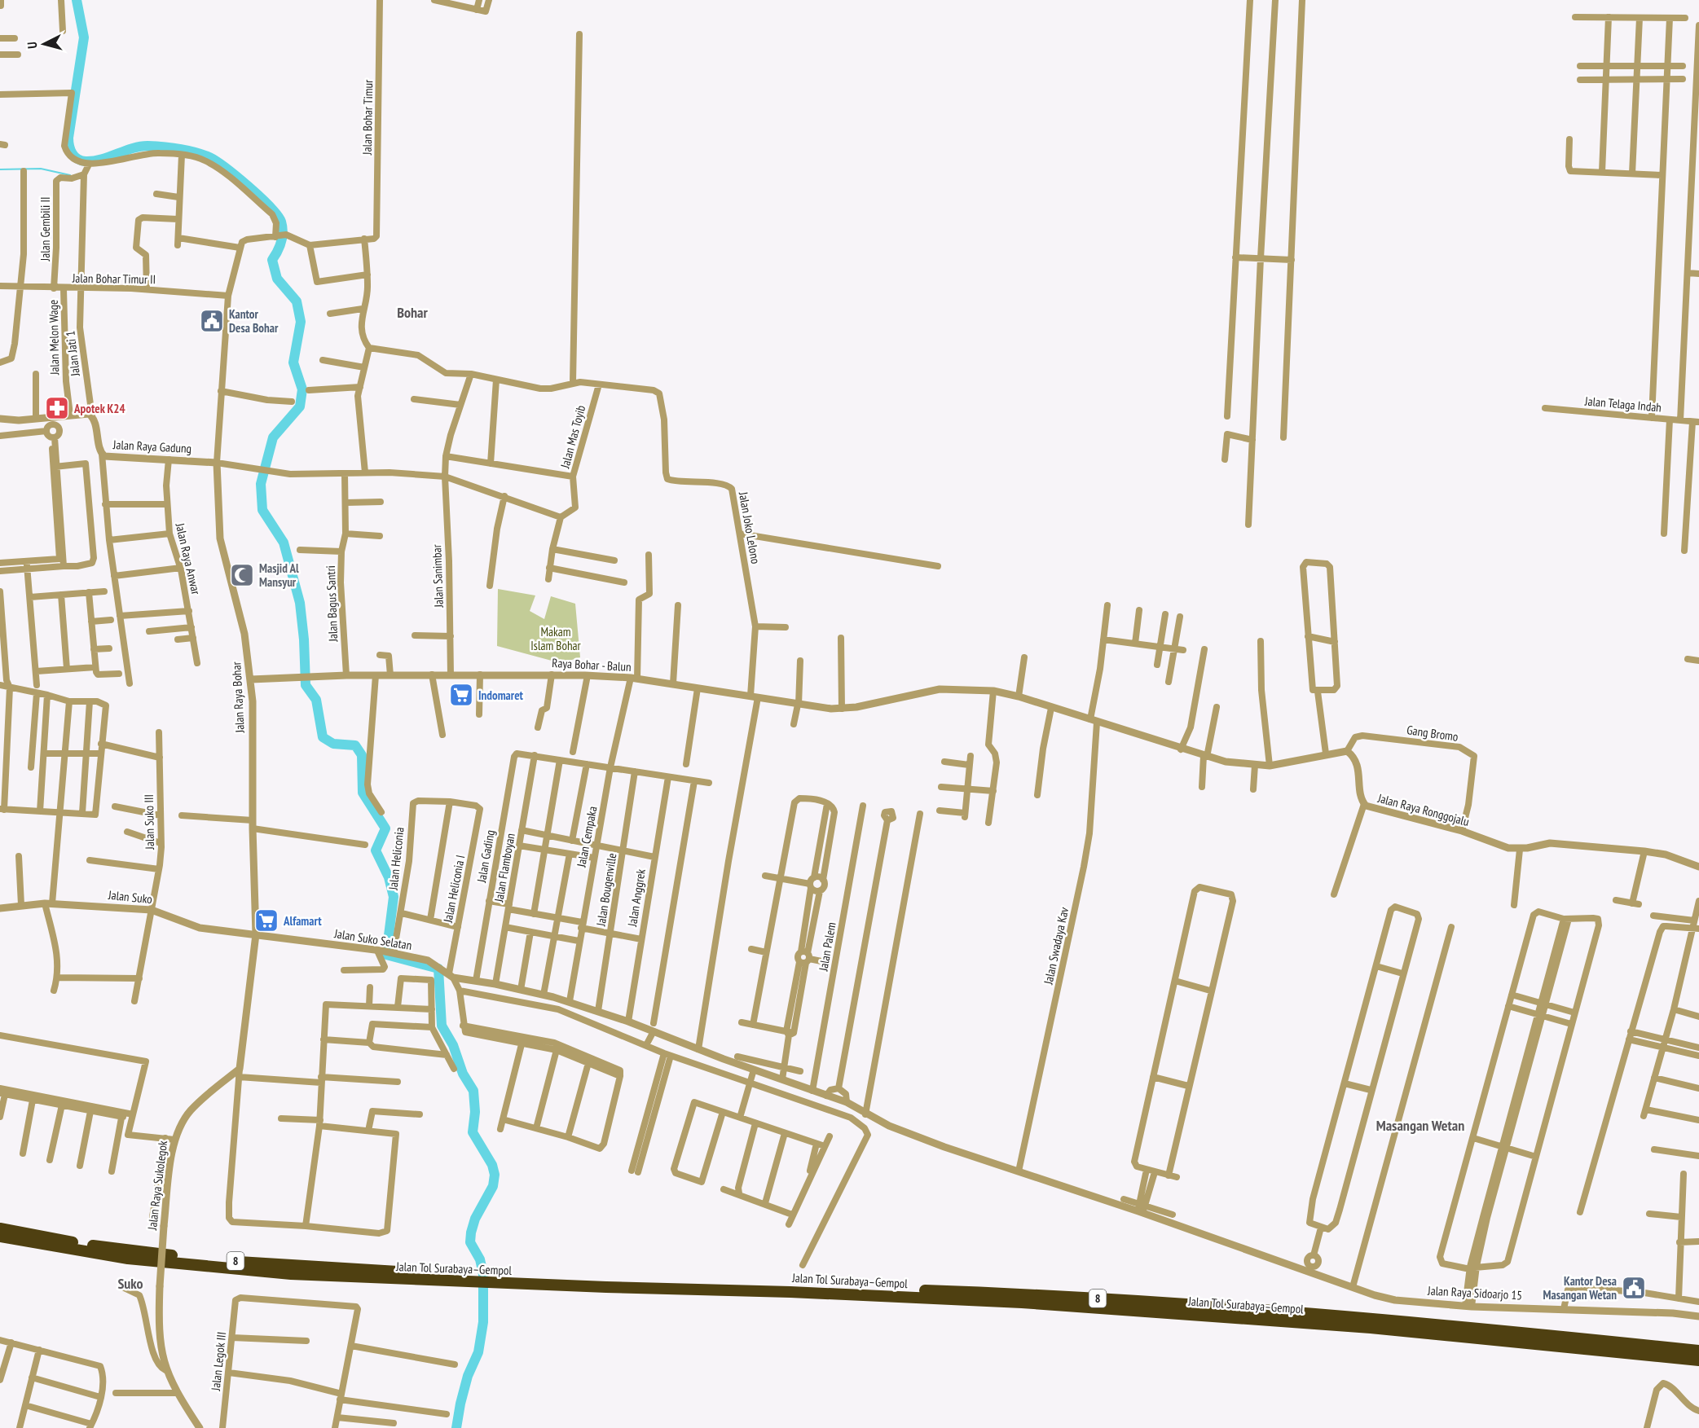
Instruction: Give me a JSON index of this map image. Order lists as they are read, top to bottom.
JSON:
{
  "streets": {
    "highway": ["8", "Jalan Tol Surabaya–Gempol"],
    "street": [
      "Jalan Bohar Timur",
      "Jalan Gembili II",
      "Jalan Bohar Timur II",
      "Jalan Melon Wage",
      "Jalan Jati 1",
      "Jalan Telaga Indah",
      "Jalan Mas Toyib",
      "Jalan Raya Gadung",
      "Jalan Joko Lelono",
      "Jalan Raya Anwar",
      "Jalan Sanimbar",
      "Jalan Bagus Santri",
      "Raya Bohar - Balun",
      "Jalan Raya Bohar",
      "Gang Bromo",
      "Jalan Raya Ronggojalu",
      "Jalan Suko III",
      "Jalan Cempaka",
      "Jalan Gading",
      "Jalan Heliconia",
      "Jalan Flamboyan",
      "Jalan Heliconia I",
      "Jalan Bougenville",
      "Jalan Suko",
      "Jalan Anggrek",
      "Jalan Suko Selatan",
      "Jalan Swadaya Kav",
      "Jalan Palem",
      "Jalan Raya Sukolegok",
      "Jalan Raya Sidoarjo 15",
      "Jalan Legok III"
    ]
  },
  "crossings": [
    ["Jalan Gembili II", "Jalan Bohar Timur II"],
    ["Jalan Gembili II", "Jalan Jati 1"],
    ["Jalan Bohar Timur II", "Jalan Melon Wage"],
    ["Jalan Bohar Timur II", "Jalan Jati 1"],
    ["Jalan Jati 1", "Jalan Raya Gadung"],
    ["Jalan Mas Toyib", "Jalan Joko Lelono"],
    ["Jalan Raya Gadung", "Jalan Raya Anwar"],
    ["Jalan Raya Gadung", "Jalan Raya Bohar"],
    ["Jalan Joko Lelono", "Raya Bohar - Balun"],
    ["Jalan Joko Lelono", "Jalan Raya Sidoarjo 15"],
    ["Jalan Sanimbar", "Raya Bohar - Balun"],
    ["Jalan Bagus Santri", "Raya Bohar - Balun"],
    ["Raya Bohar - Balun", "Jalan Raya Bohar"],
    ["Raya Bohar - Balun", "Jalan Cempaka"],
    ["Jalan Raya Bohar", "Jalan Suko"],
    ["Jalan Raya Bohar", "Jalan Suko Selatan"],
    ["Gang Bromo", "Jalan Raya Ronggojalu"],
    ["Jalan Suko III", "Jalan Suko"],
    ["Jalan Cempaka", "Jalan Raya Sidoarjo 15"],
    ["Jalan Gading", "Jalan Flamboyan"],
    ["Jalan Gading", "Jalan Raya Sidoarjo 15"],
    ["Jalan Heliconia", "Jalan Heliconia I"],
    ["Jalan Heliconia", "Jalan Suko Selatan"],
    ["Jalan Flamboyan", "Jalan Raya Sidoarjo 15"],
    ["Jalan Heliconia I", "Jalan Suko Selatan"],
    ["Jalan Heliconia I", "Jalan Raya Sidoarjo 15"],
    ["Jalan Bougenville", "Jalan Raya Sidoarjo 15"],
    ["Jalan Suko", "Jalan Suko Selatan"],
    ["Jalan Anggrek", "Jalan Raya Sidoarjo 15"],
    ["Jalan Suko Selatan", "Jalan Raya Sidoarjo 15"],
    ["Jalan Swadaya Kav", "Jalan Raya Sidoarjo 15"],
    ["Jalan Palem", "Jalan Raya Sidoarjo 15"]
  ],
  "districts": ["Bohar", "Masangan Wetan", "Suko"],
  "parks": ["Makam Islam Bohar"],
  "places": {
    "public building": ["Kantor Desa Bohar", "Kantor Desa Masangan Wetan"],
    "pharmacy": ["Apotek K24"],
    "mosque": ["Masjid Al Mansyur"],
    "supermarket": ["Indomaret", "Alfamart"]
  },
  "north": "left"
}
